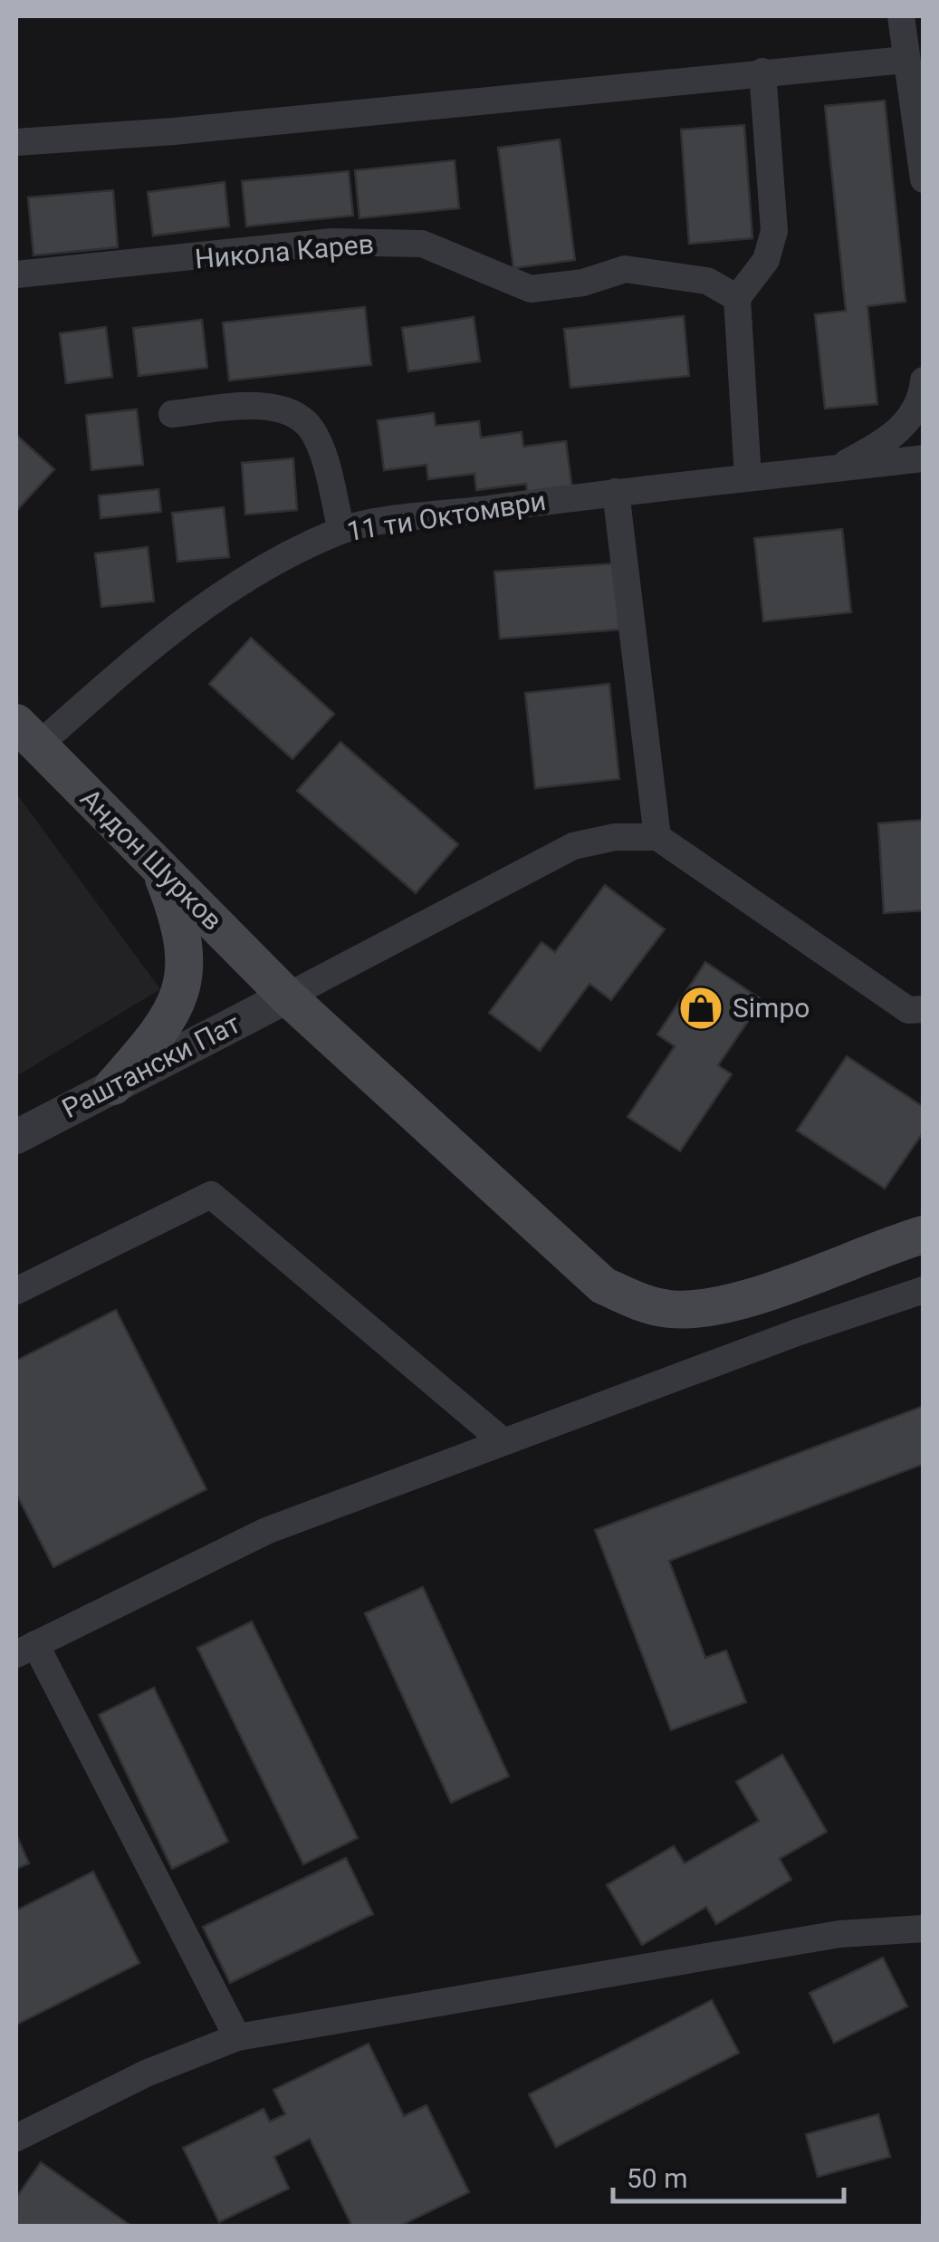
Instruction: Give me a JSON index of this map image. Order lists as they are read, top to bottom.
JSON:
{
  "streets": {
    "main road": ["Андон Шурков"],
    "street": ["Никола Карев", "11 ти Октомври", "Раштански Пат"]
  },
  "crossings": [
    ["11 ти Октомври", "Андон Шурков"],
    ["Андон Шурков", "Раштански Пат"]
  ],
  "places": {
    "shop": ["Simpo"]
  },
  "scale_bar": "50 m"
}
